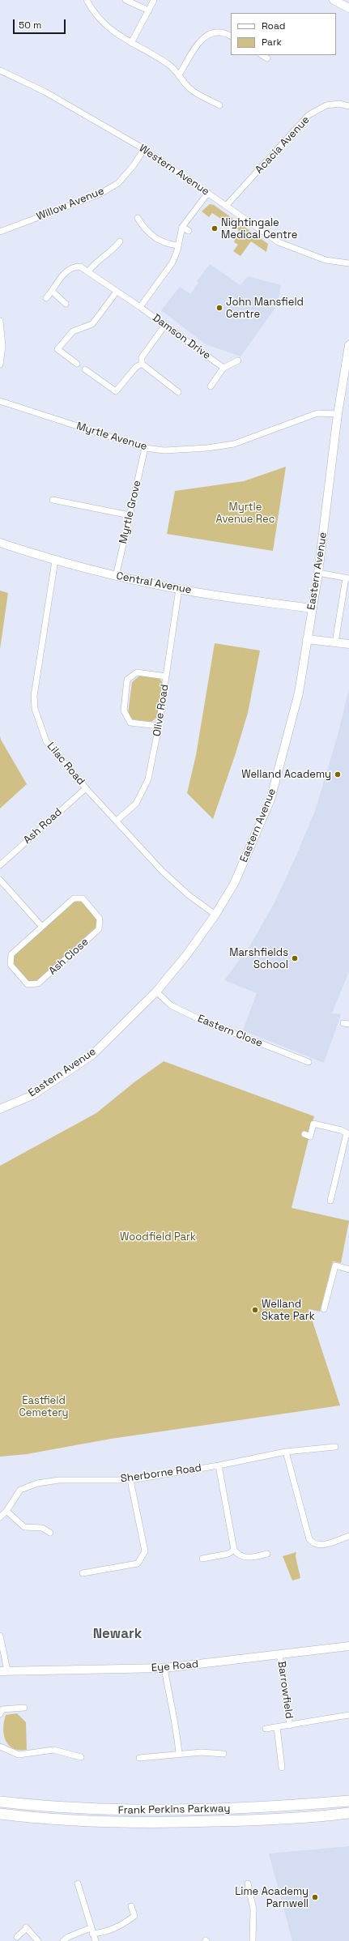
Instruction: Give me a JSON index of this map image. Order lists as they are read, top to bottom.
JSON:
{
  "streets": {
    "highway": ["Frank Perkins Parkway"],
    "street": [
      "Acacia Avenue",
      "Western Avenue",
      "Willow Avenue",
      "Damson Drive",
      "Myrtle Avenue",
      "Myrtle Grove",
      "Eastern Avenue",
      "Central Avenue",
      "Olive Road",
      "Lilac Road",
      "Ash Road",
      "Ash Close",
      "Eastern Close",
      "Sherborne Road",
      "Eye Road",
      "Barrowfield"
    ]
  },
  "crossings": [
    ["Acacia Avenue", "Western Avenue"],
    ["Western Avenue", "Willow Avenue"],
    ["Myrtle Avenue", "Myrtle Grove"],
    ["Myrtle Avenue", "Eastern Avenue"],
    ["Myrtle Grove", "Central Avenue"],
    ["Eastern Avenue", "Central Avenue"],
    ["Eastern Avenue", "Lilac Road"],
    ["Eastern Avenue", "Eastern Close"],
    ["Central Avenue", "Olive Road"],
    ["Central Avenue", "Lilac Road"],
    ["Olive Road", "Lilac Road"],
    ["Lilac Road", "Ash Road"],
    ["Eye Road", "Barrowfield"]
  ],
  "districts": ["Newark"],
  "parks": ["Myrtle Avenue Rec", "Woodfield Park", "Eastfield Cemetery"],
  "places": [
    "Nightingale Medical Centre",
    "John Mansfield Centre",
    "Welland Academy",
    "Marshfields School",
    "Welland Skate Park",
    "Lime Academy Parnwell"
  ],
  "legend": ["Road", "Park"],
  "scale_bar": "50 m"
}
